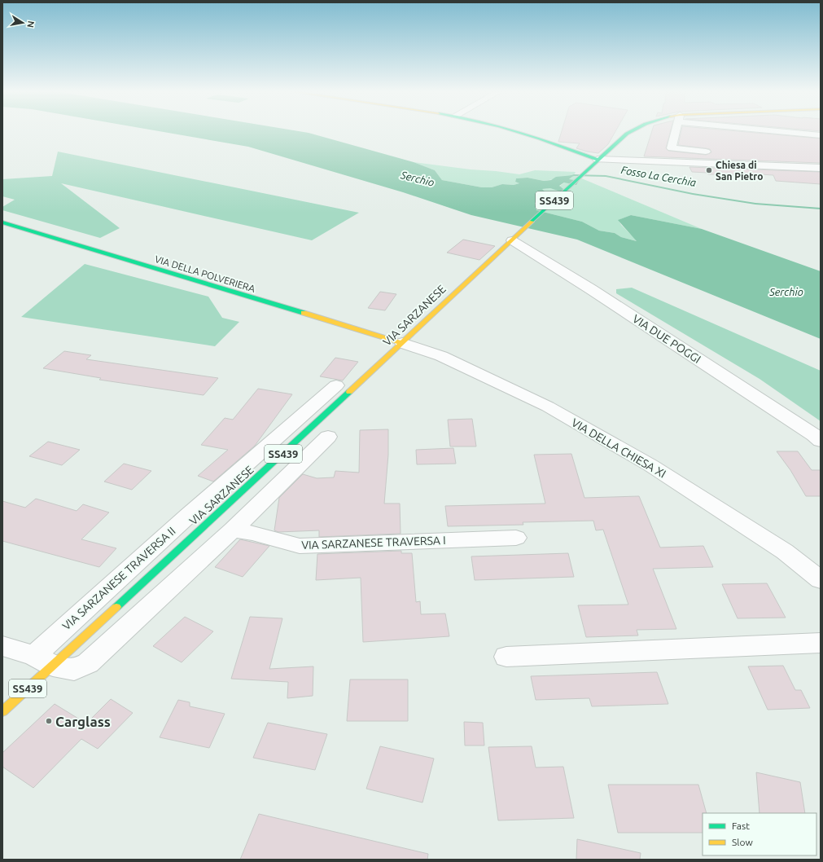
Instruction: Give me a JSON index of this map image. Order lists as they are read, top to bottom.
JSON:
{
  "streets": {
    "main road": ["SS439", "VIA DELLA POLVERIERA", "VIA SARZANESE"],
    "street": [
      "VIA DUE POGGI",
      "VIA DELLA CHIESA XI",
      "VIA SARZANESE TRAVERSA I",
      "VIA SARZANESE TRAVERSA II"
    ]
  },
  "crossings": [
    ["SS439", "VIA SARZANESE"],
    ["SS439", "VIA DUE POGGI"],
    ["VIA DELLA POLVERIERA", "VIA SARZANESE"],
    ["VIA DELLA POLVERIERA", "VIA DELLA CHIESA XI"],
    ["VIA SARZANESE", "VIA DUE POGGI"],
    ["VIA SARZANESE", "VIA DELLA CHIESA XI"],
    ["VIA SARZANESE", "VIA SARZANESE TRAVERSA II"]
  ],
  "water": ["Fosso La Cerchia", "Serchio"],
  "places": ["Chiesa di San Pietro", "Carglass"],
  "legend": ["Fast", "Slow"],
  "north": "right"
}
